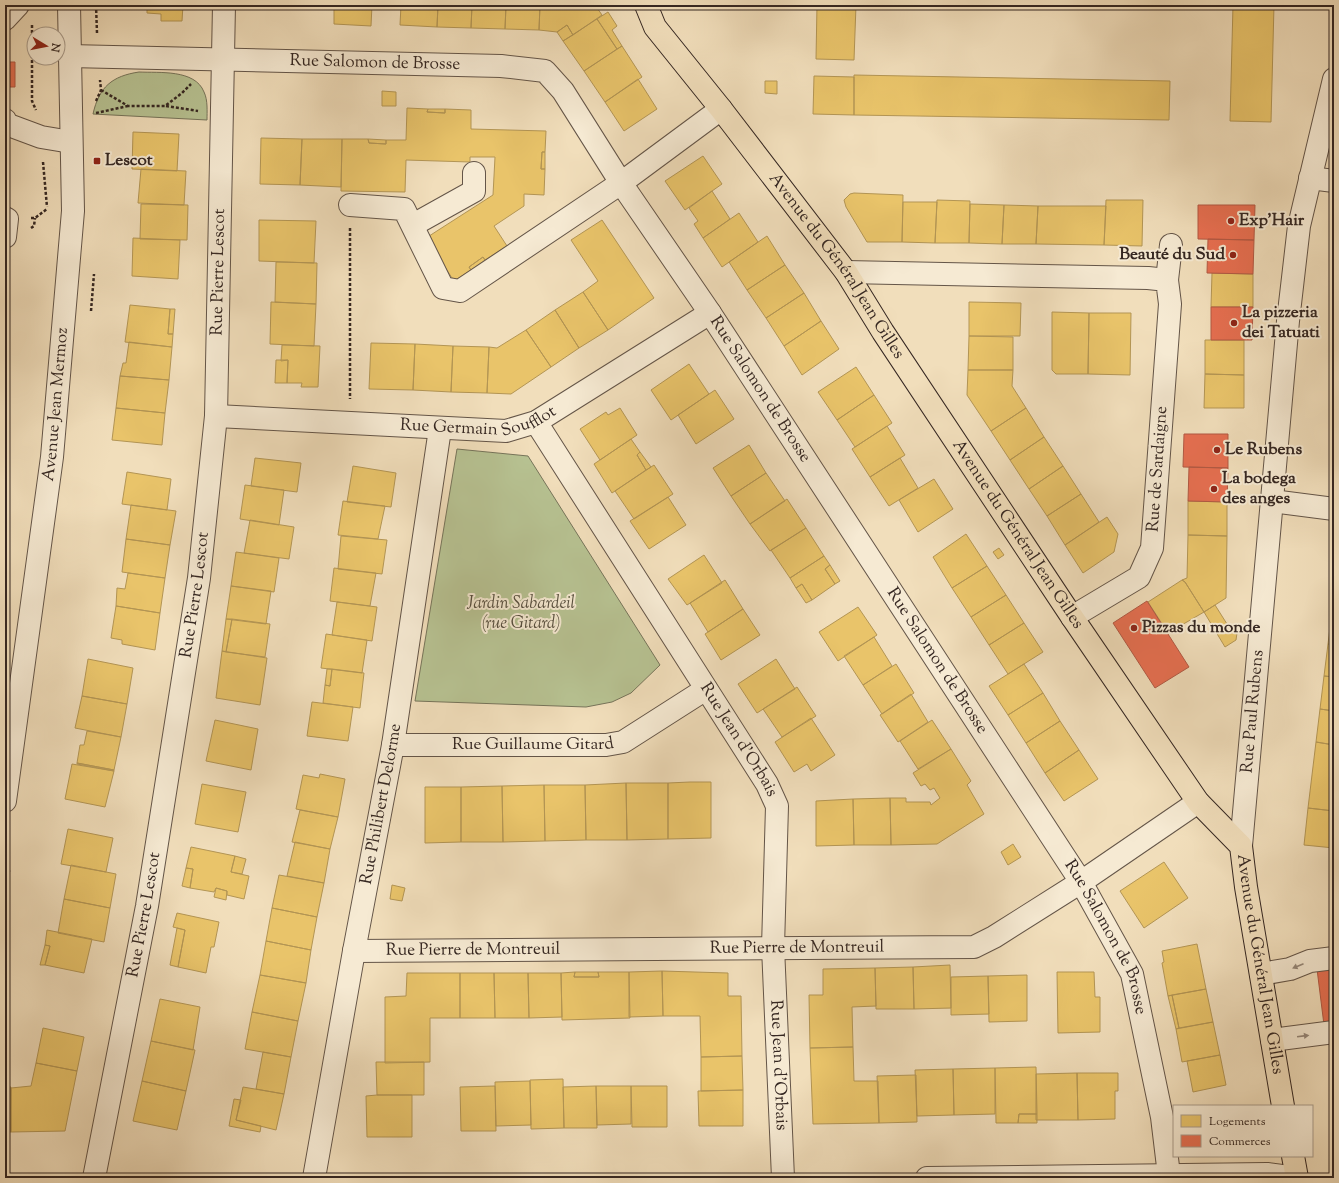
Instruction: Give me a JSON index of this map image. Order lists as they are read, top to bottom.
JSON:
{
  "streets": {
    "main road": ["Avenue du Général Jean Gilles"],
    "street": [
      "Rue Salomon de Brosse",
      "Rue Pierre Lescot",
      "Avenue Jean Mermoz",
      "Rue Germain Soufflot",
      "Rue de Sardaigne",
      "Rue Paul Rubens",
      "Rue Jean d'Orbais",
      "Rue Guillaume Gitard",
      "Rue Philibert Delorme",
      "Rue Pierre de Montreuil"
    ]
  },
  "crossings": [
    ["Rue Salomon de Brosse", "Rue Pierre Lescot"],
    ["Rue Salomon de Brosse", "Avenue Jean Mermoz"],
    ["Rue Salomon de Brosse", "Rue Germain Soufflot"],
    ["Rue Salomon de Brosse", "Rue Pierre de Montreuil"],
    ["Avenue du Général Jean Gilles", "Rue de Sardaigne"],
    ["Avenue du Général Jean Gilles", "Rue Paul Rubens"],
    ["Avenue du Général Jean Gilles", "Rue Pierre de Montreuil"],
    ["Rue Pierre Lescot", "Rue Germain Soufflot"],
    ["Rue Germain Soufflot", "Rue Jean d'Orbais"],
    ["Rue Germain Soufflot", "Rue Philibert Delorme"],
    ["Rue Jean d'Orbais", "Rue Guillaume Gitard"],
    ["Rue Jean d'Orbais", "Rue Pierre de Montreuil"],
    ["Rue Guillaume Gitard", "Rue Philibert Delorme"],
    ["Rue Philibert Delorme", "Rue Pierre de Montreuil"]
  ],
  "parks": ["Jardin Sabardeil (rue Gitard)"],
  "places": {
    "transit": ["Lescot"],
    "other": [
      "Exp'Hair",
      "Beauté du Sud",
      "La pizzeria dei Tatuati",
      "Le Rubens",
      "La bodega des anges",
      "Pizzas du monde"
    ]
  },
  "legend": ["Logements", "Commerces"],
  "north": "right"
}
